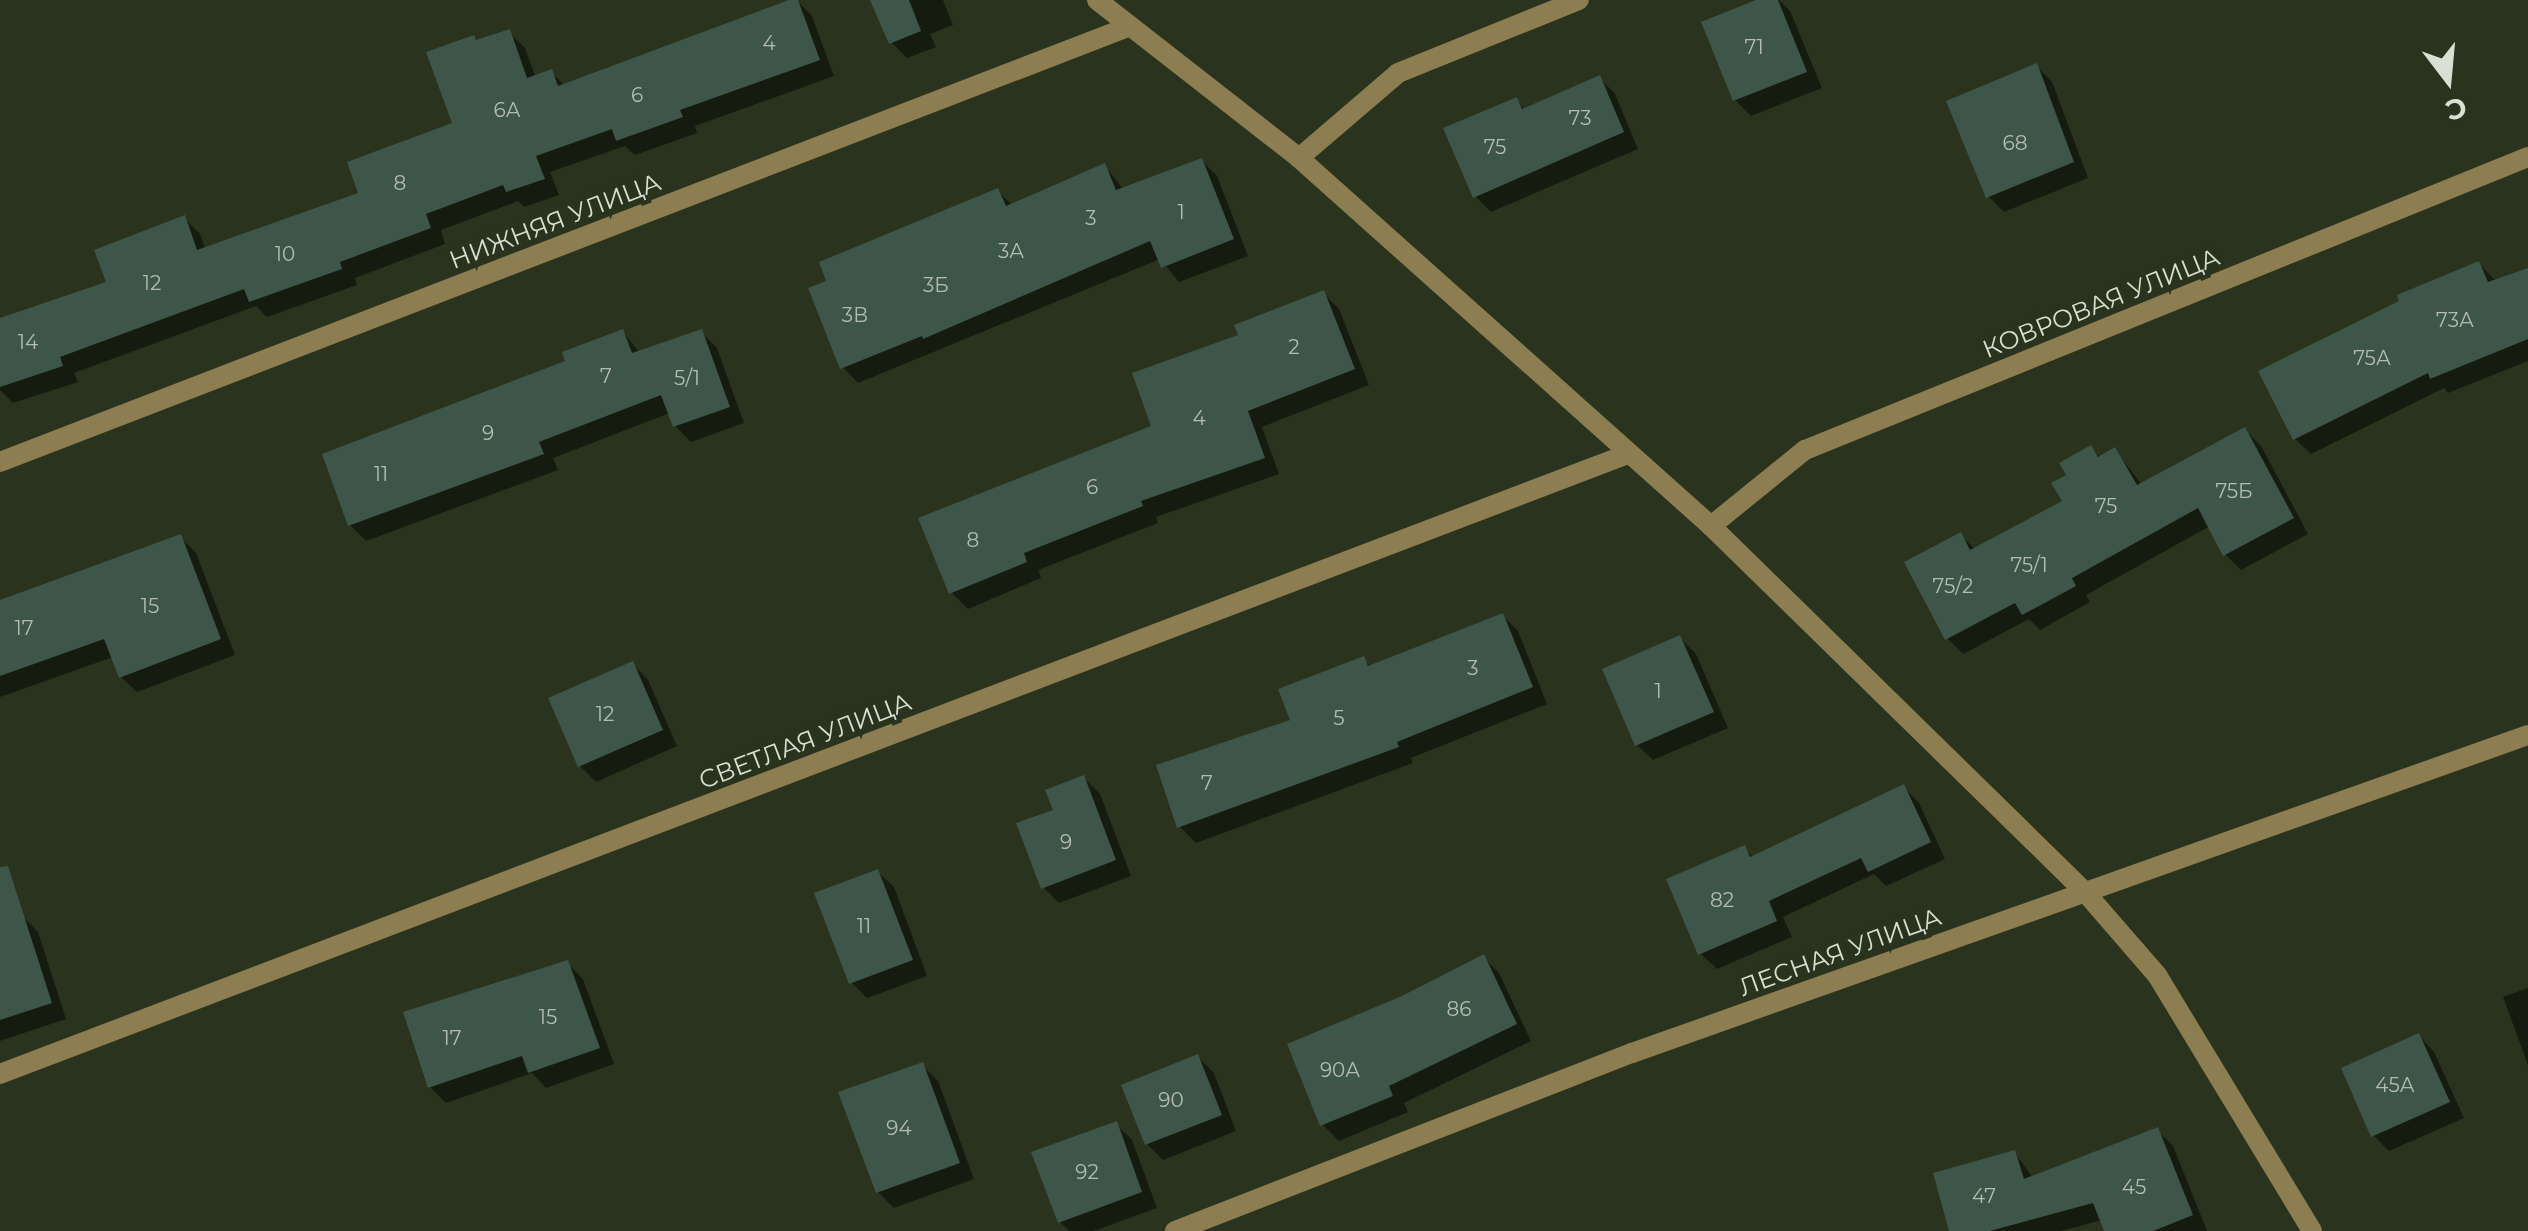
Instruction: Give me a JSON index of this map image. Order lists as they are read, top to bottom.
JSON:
{
  "streets": {
    "street": [
      "НИЖНЯЯ УЛИЦА",
      "КОВРОВАЯ УЛИЦА",
      "СВЕТЛАЯ УЛИЦА",
      "ЛЕСНАЯ УЛИЦА"
    ]
  },
  "house_numbers": [
    "4",
    "71",
    "6",
    "6А",
    "73",
    "68",
    "75",
    "8",
    "1",
    "3",
    "3А",
    "10",
    "12",
    "3Б",
    "3В",
    "73А",
    "14",
    "2",
    "75А",
    "7",
    "5/1",
    "4",
    "9",
    "11",
    "6",
    "75Б",
    "75",
    "8",
    "75/1",
    "75/2",
    "15",
    "17",
    "3",
    "1",
    "12",
    "5",
    "7",
    "9",
    "82",
    "11",
    "86",
    "15",
    "17",
    "90А",
    "45А",
    "90",
    "94",
    "92",
    "45",
    "47"
  ],
  "north": "bottom"
}
